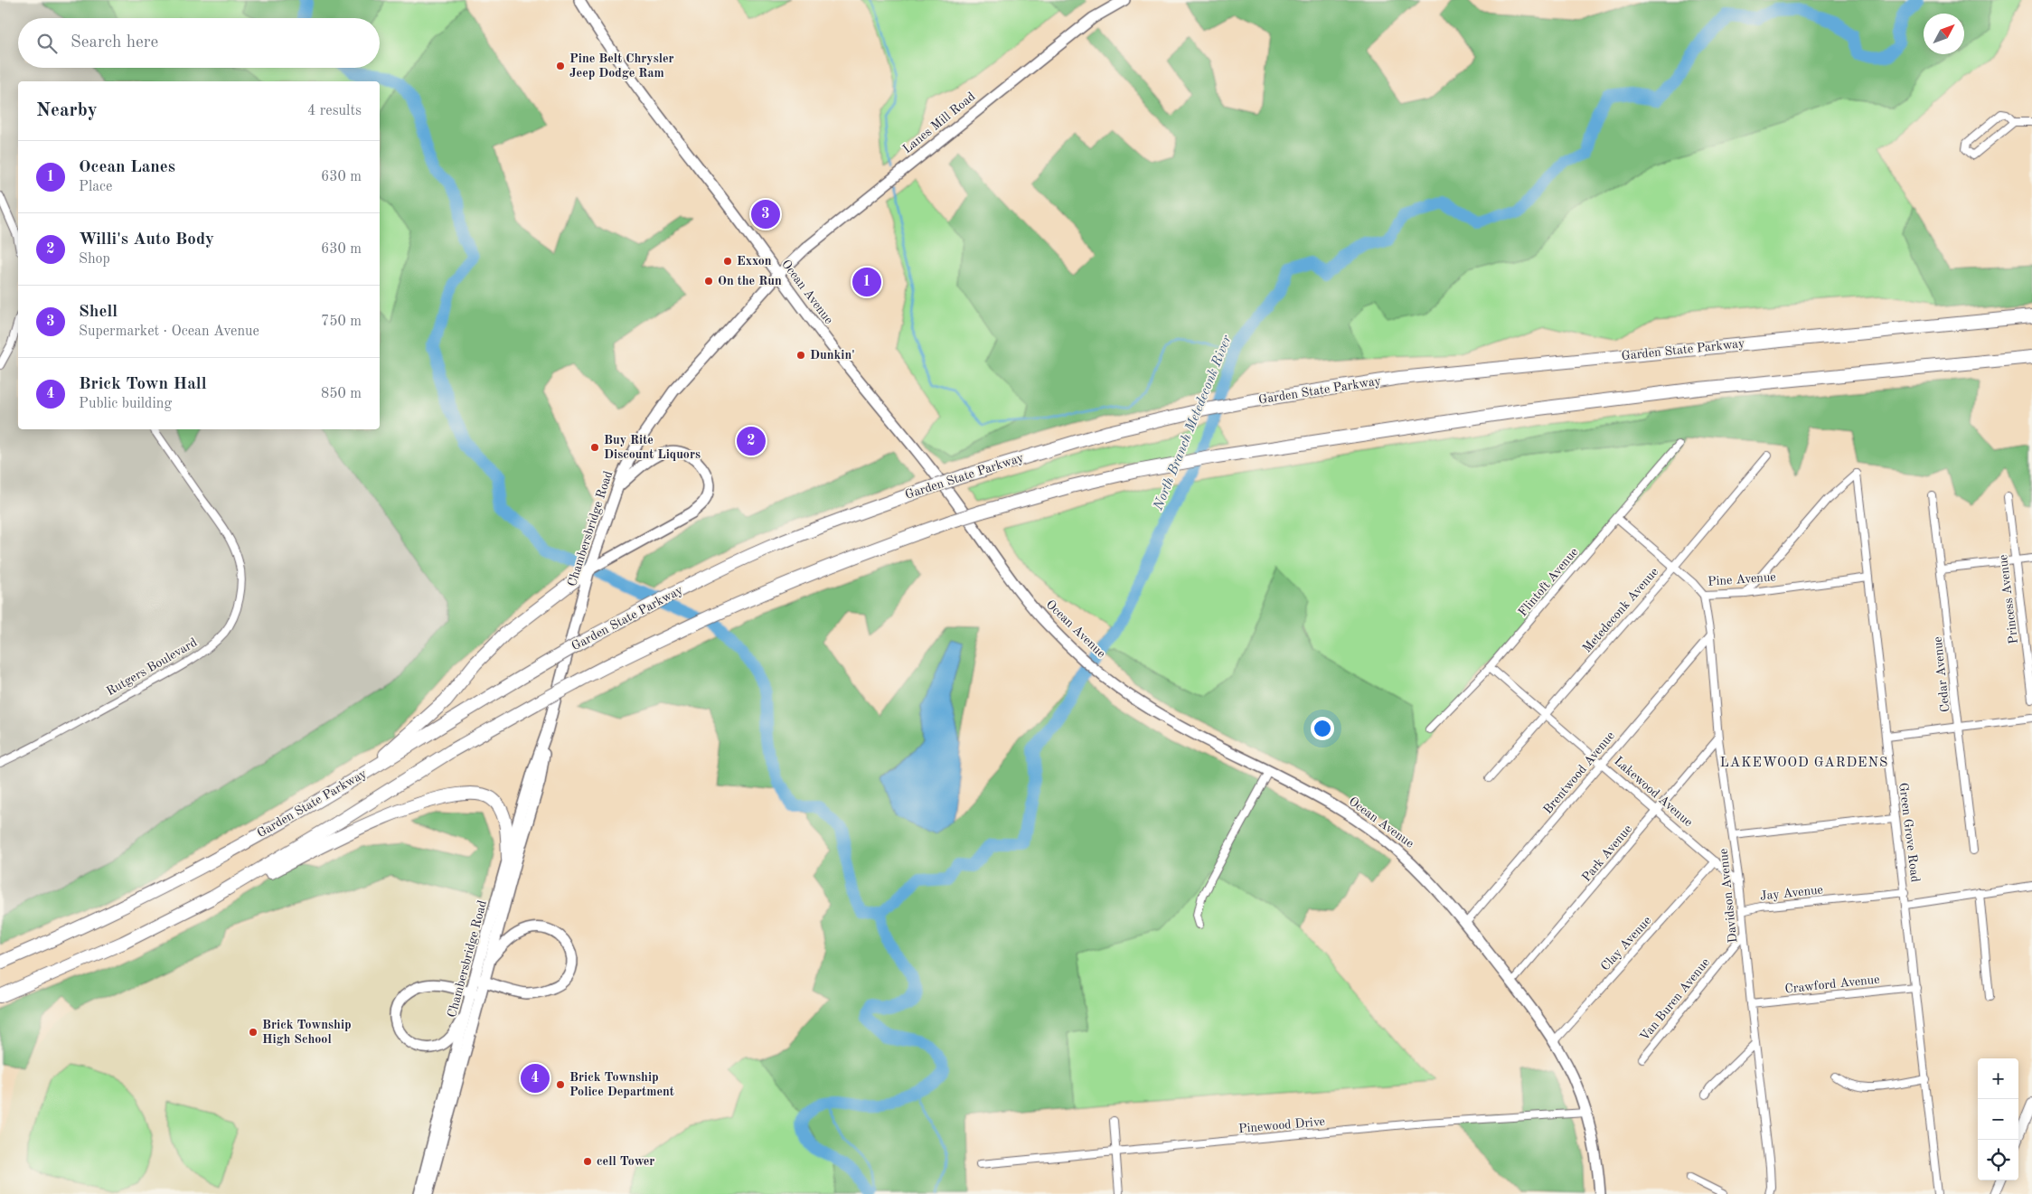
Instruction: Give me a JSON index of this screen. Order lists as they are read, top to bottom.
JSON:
{
  "streets": {
    "highway": ["Garden State Parkway"],
    "main road": ["Lanes Mill Road", "Ocean Avenue", "Chambersbridge Road"],
    "street": [
      "Pine Avenue",
      "Flintoft Avenue",
      "Princess Avenue",
      "Metedeconk Avenue",
      "Rutgers Boulevard",
      "Cedar Avenue",
      "Brentwood Avenue",
      "Lakewood Avenue",
      "Green Grove Road",
      "Park Avenue",
      "Jay Avenue",
      "Davidson Avenue",
      "Clay Avenue",
      "Crawford Avenue",
      "Van Buren Avenue",
      "Pinewood Drive"
    ]
  },
  "crossings": [
    ["Lanes Mill Road", "Ocean Avenue"],
    ["Lanes Mill Road", "Chambersbridge Road"],
    ["Ocean Avenue", "Chambersbridge Road"],
    ["Ocean Avenue", "Brentwood Avenue"],
    ["Ocean Avenue", "Park Avenue"],
    ["Ocean Avenue", "Clay Avenue"],
    ["Ocean Avenue", "Pinewood Drive"],
    ["Pine Avenue", "Flintoft Avenue"],
    ["Pine Avenue", "Metedeconk Avenue"],
    ["Pine Avenue", "Green Grove Road"],
    ["Pine Avenue", "Davidson Avenue"],
    ["Flintoft Avenue", "Lakewood Avenue"],
    ["Metedeconk Avenue", "Lakewood Avenue"],
    ["Brentwood Avenue", "Lakewood Avenue"],
    ["Brentwood Avenue", "Davidson Avenue"],
    ["Lakewood Avenue", "Park Avenue"],
    ["Lakewood Avenue", "Davidson Avenue"],
    ["Lakewood Avenue", "Clay Avenue"],
    ["Green Grove Road", "Jay Avenue"],
    ["Green Grove Road", "Crawford Avenue"],
    ["Park Avenue", "Davidson Avenue"],
    ["Jay Avenue", "Davidson Avenue"],
    ["Davidson Avenue", "Crawford Avenue"],
    ["Davidson Avenue", "Van Buren Avenue"]
  ],
  "districts": ["LAKEWOOD GARDENS"],
  "water": ["North Branch Metedeconk River"],
  "places": [
    "Pine Belt Chrysler Jeep Dodge Ram",
    "Exxon",
    "On the Run",
    "Dunkin'",
    "Buy Rite Discount Liquors",
    "Brick Township High School",
    "Brick Township Police Department",
    "cell Tower"
  ],
  "north": "top right",
  "page": {
    "search": "Search here",
    "heading": ["Nearby", "4 results"],
    "list": [
      {
        "mark": "1",
        "name": "Ocean Lanes",
        "note": "Place",
        "value": "630 m"
      },
      {
        "mark": "2",
        "name": "Willi's Auto Body",
        "note": "Shop",
        "value": "630 m"
      },
      {
        "mark": "3",
        "name": "Shell",
        "note": "Supermarket · Ocean Avenue",
        "value": "750 m"
      },
      {
        "mark": "4",
        "name": "Brick Town Hall",
        "note": "Public building",
        "value": "850 m"
      }
    ],
    "pins": [
      "3",
      "1",
      "2",
      "4"
    ],
    "map_buttons": ["+", "−"]
  }
}
